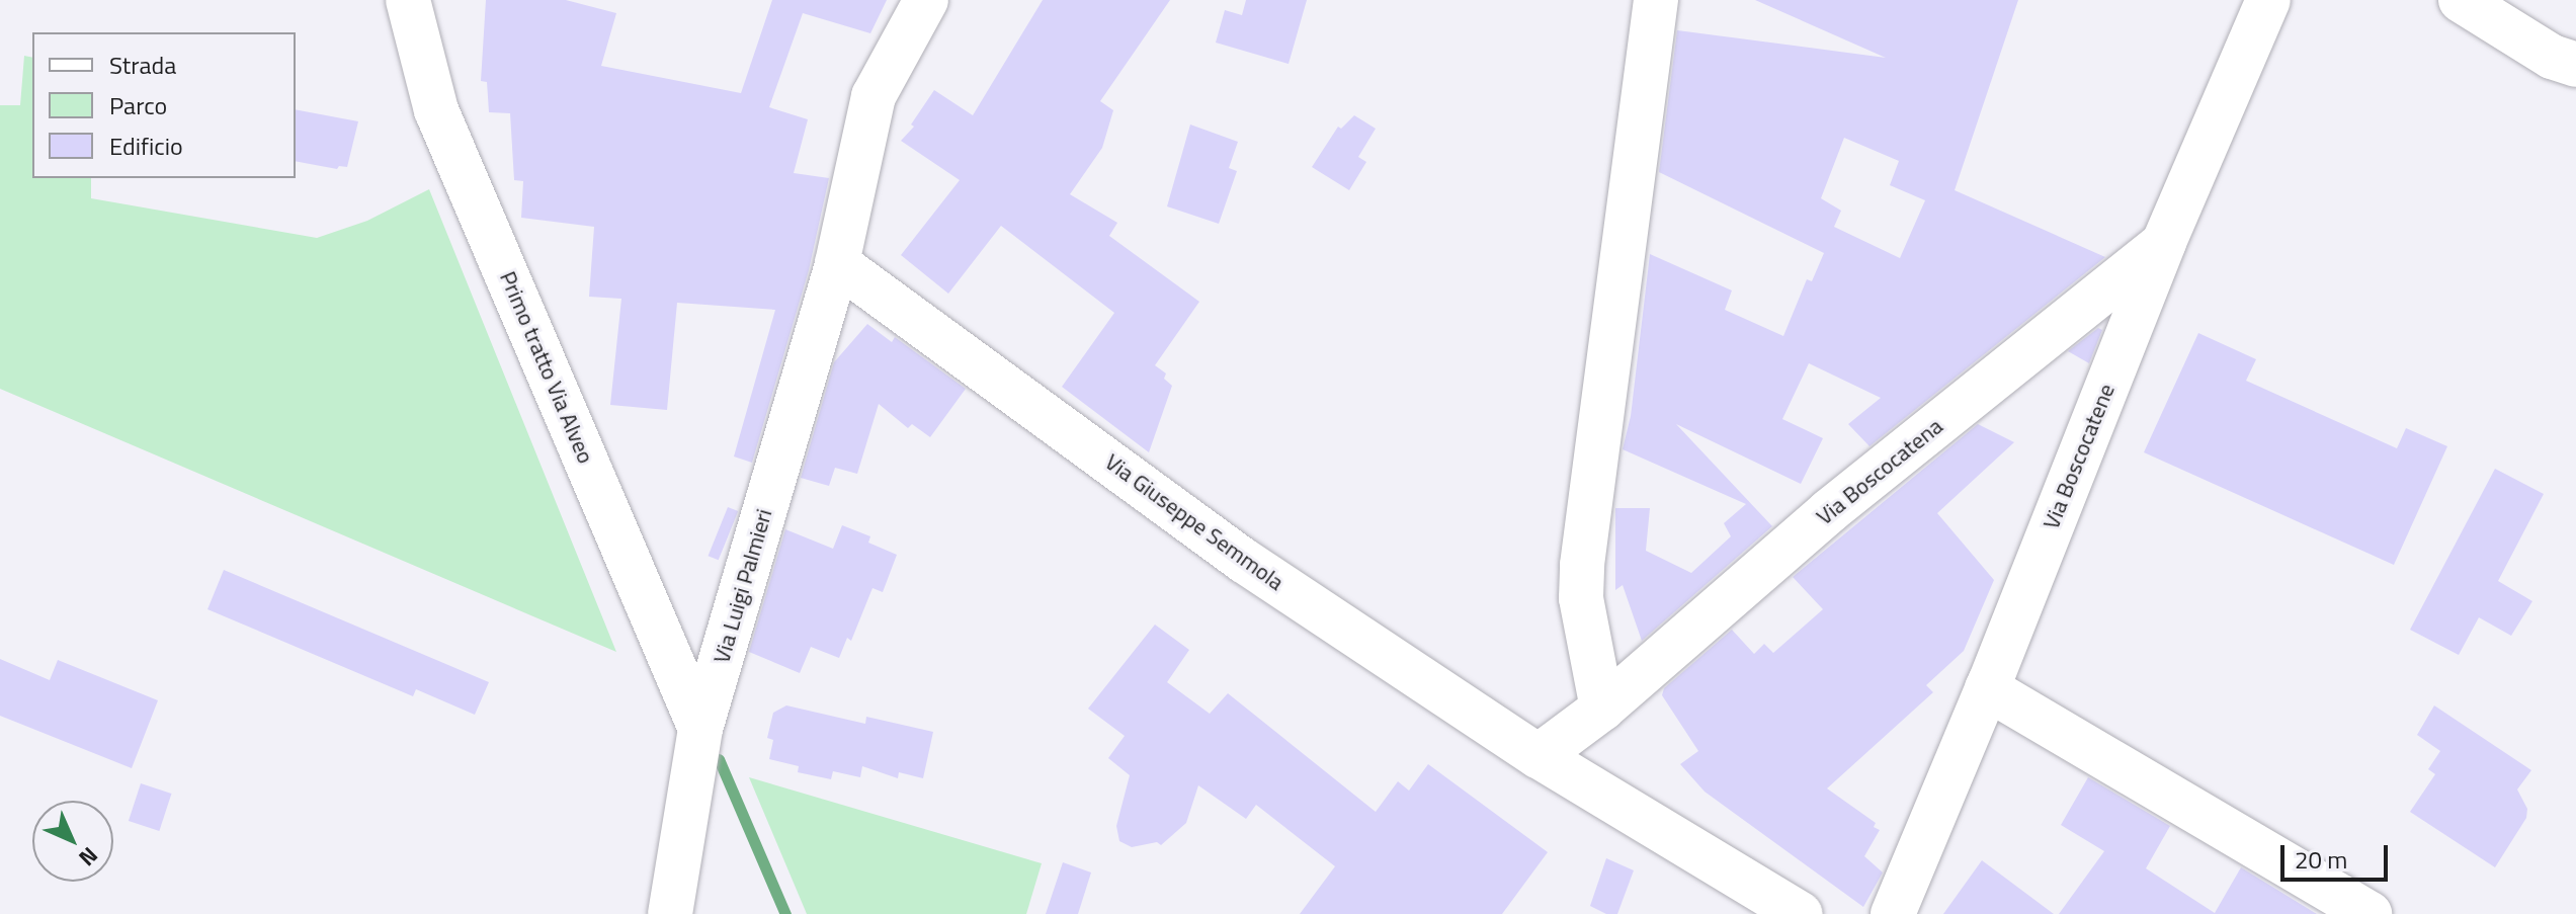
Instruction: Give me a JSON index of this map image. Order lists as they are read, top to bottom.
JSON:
{
  "streets": {
    "street": [
      "Primo tratto Via Alveo",
      "Via Boscocatene",
      "Via Boscocatena",
      "Via Giuseppe Semmola",
      "Via Luigi Palmieri"
    ]
  },
  "crossings": [
    ["Primo tratto Via Alveo", "Via Luigi Palmieri"],
    ["Via Boscocatene", "Via Boscocatena"],
    ["Via Boscocatena", "Via Giuseppe Semmola"],
    ["Via Giuseppe Semmola", "Via Luigi Palmieri"]
  ],
  "legend": ["Strada", "Parco", "Edificio"],
  "scale_bar": "20 m",
  "north": "bottom right"
}
